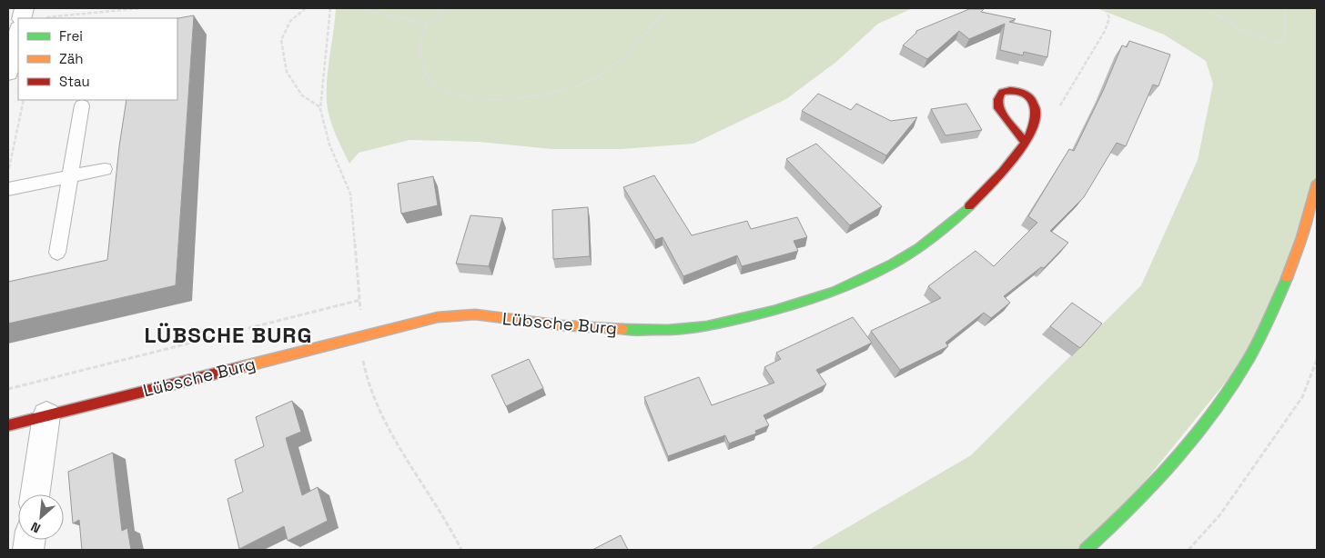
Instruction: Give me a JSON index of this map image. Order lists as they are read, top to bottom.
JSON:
{
  "streets": {
    "street": ["Lübsche Burg"]
  },
  "districts": ["LÜBSCHE BURG"],
  "legend": ["Frei", "Zäh", "Stau"],
  "north": "bottom left"
}
